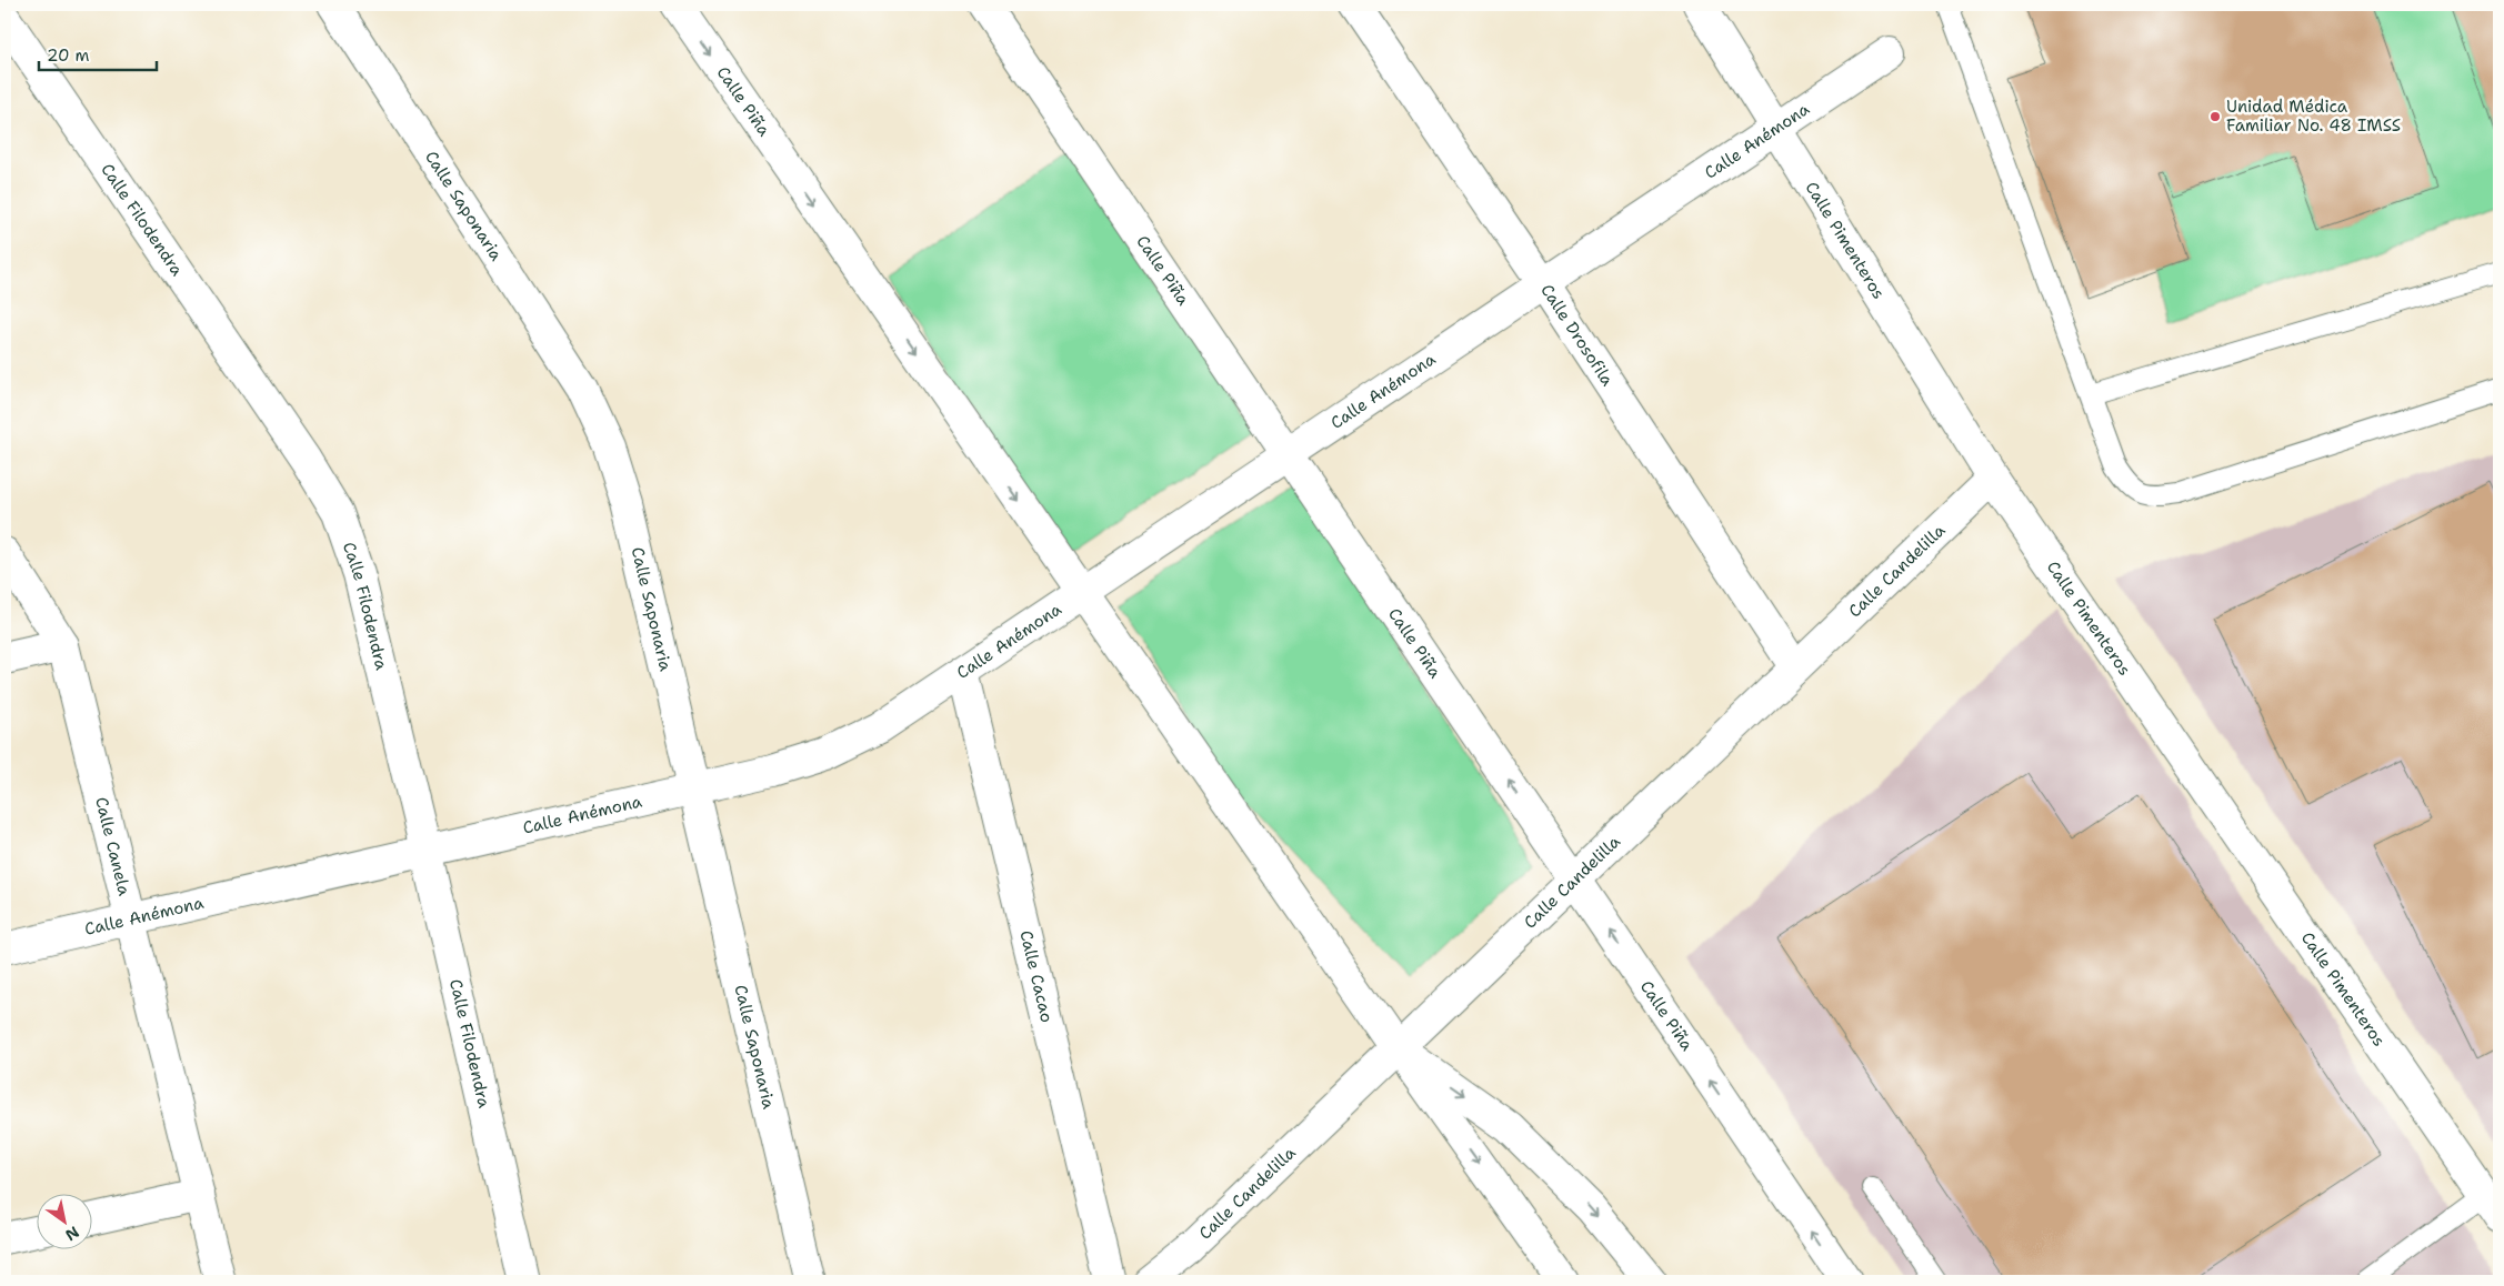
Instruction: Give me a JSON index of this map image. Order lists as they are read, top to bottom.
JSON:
{
  "streets": {
    "street": [
      "Calle Piña",
      "Calle Anémona",
      "Calle Saponaria",
      "Calle Filodendra",
      "Calle Pimenteros",
      "Calle Drosofila",
      "Calle Candelilla",
      "Calle Canela",
      "Calle Cacao"
    ]
  },
  "crossings": [
    ["Calle Piña", "Calle Anémona"],
    ["Calle Piña", "Calle Candelilla"],
    ["Calle Anémona", "Calle Saponaria"],
    ["Calle Anémona", "Calle Filodendra"],
    ["Calle Anémona", "Calle Pimenteros"],
    ["Calle Anémona", "Calle Drosofila"],
    ["Calle Anémona", "Calle Canela"],
    ["Calle Anémona", "Calle Cacao"],
    ["Calle Pimenteros", "Calle Candelilla"],
    ["Calle Drosofila", "Calle Candelilla"]
  ],
  "places": ["Unidad Médica Familiar No. 48 IMSS"],
  "scale_bar": "20 m",
  "north": "bottom right"
}
